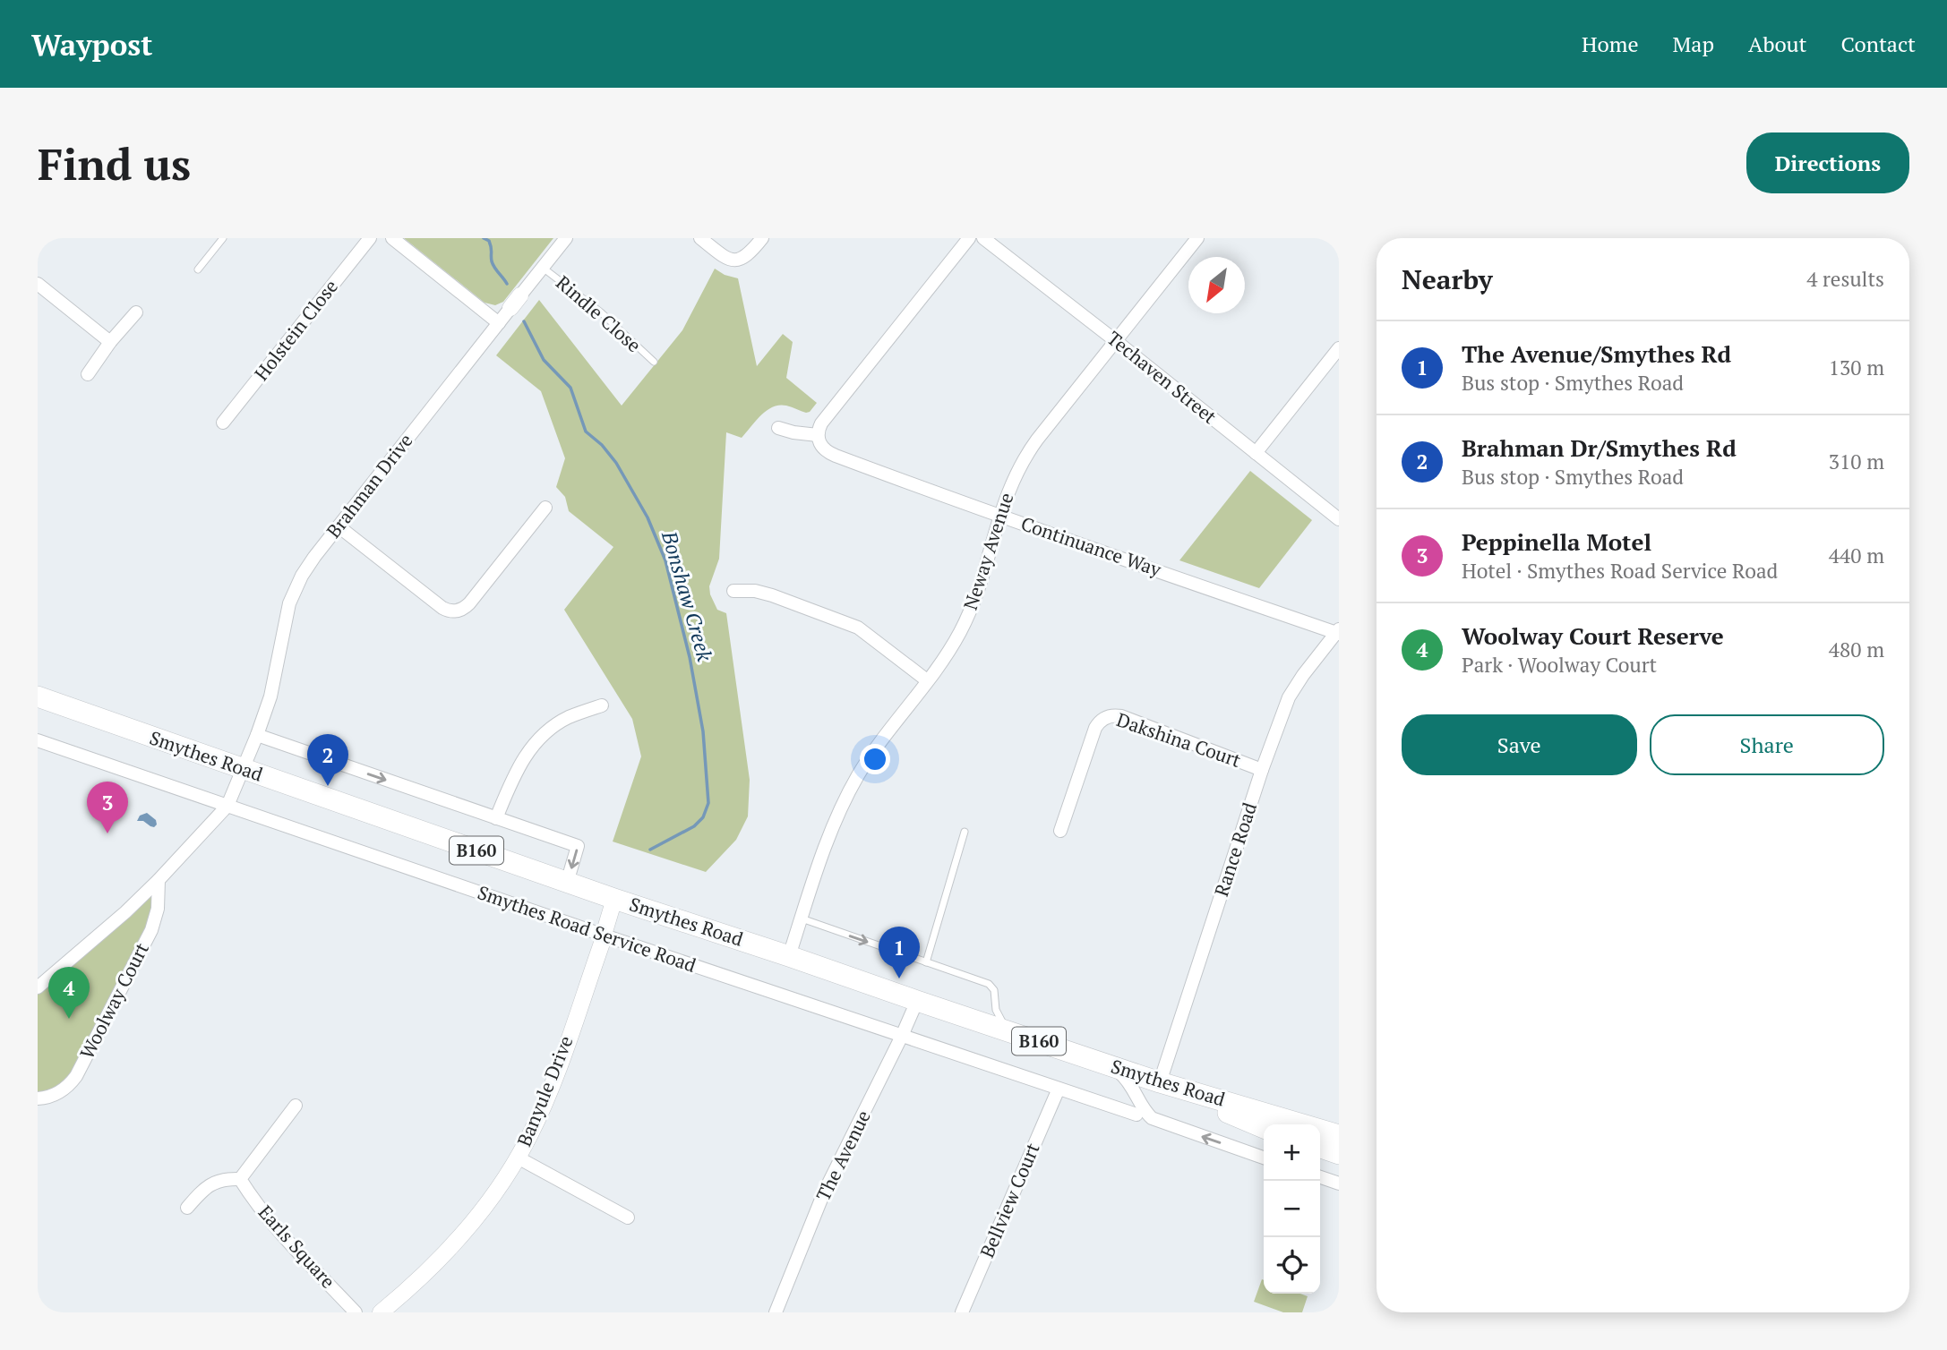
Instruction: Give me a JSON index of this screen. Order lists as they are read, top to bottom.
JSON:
{
  "streets": {
    "main road": ["Smythes Road", "B160"],
    "street": [
      "Holstein Close",
      "Techaven Street",
      "Brahman Drive",
      "Continuance Way",
      "Neway Avenue",
      "Dakshina Court",
      "Rance Road",
      "Smythes Road Service Road",
      "Woolway Court",
      "Banyule Drive",
      "The Avenue",
      "Bellview Court",
      "Earls Square"
    ],
    "lane": ["Rindle Close"]
  },
  "crossings": [
    ["Rindle Close", "Brahman Drive"],
    ["Techaven Street", "Neway Avenue"],
    ["Brahman Drive", "Smythes Road"],
    ["Brahman Drive", "Smythes Road Service Road"],
    ["Brahman Drive", "Woolway Court"],
    ["Continuance Way", "Neway Avenue"],
    ["Continuance Way", "Rance Road"],
    ["Neway Avenue", "Smythes Road"],
    ["Dakshina Court", "Rance Road"],
    ["Smythes Road", "Rance Road"],
    ["Smythes Road", "B160"],
    ["Smythes Road", "Smythes Road Service Road"],
    ["Smythes Road", "Woolway Court"],
    ["Smythes Road", "Banyule Drive"],
    ["Smythes Road", "The Avenue"],
    ["Rance Road", "B160"],
    ["Smythes Road Service Road", "Woolway Court"],
    ["Smythes Road Service Road", "Banyule Drive"],
    ["Smythes Road Service Road", "The Avenue"],
    ["Smythes Road Service Road", "Bellview Court"]
  ],
  "water": ["Bonshaw Creek"],
  "north": "bottom left",
  "page": {
    "header": "Waypost",
    "nav": [
      "Home",
      "Map",
      "About",
      "Contact"
    ],
    "buttons": [
      "Directions",
      ["Save", "Share"]
    ],
    "title": "Find us",
    "heading": ["Nearby", "4 results"],
    "list": [
      {
        "mark": "1",
        "name": "The Avenue/Smythes Rd",
        "note": "Bus stop · Smythes Road",
        "value": "130 m"
      },
      {
        "mark": "2",
        "name": "Brahman Dr/Smythes Rd",
        "note": "Bus stop · Smythes Road",
        "value": "310 m"
      },
      {
        "mark": "3",
        "name": "Peppinella Motel",
        "note": "Hotel · Smythes Road Service Road",
        "value": "440 m"
      },
      {
        "mark": "4",
        "name": "Woolway Court Reserve",
        "note": "Park · Woolway Court",
        "value": "480 m"
      }
    ],
    "pins": [
      "2",
      "3",
      "1",
      "4"
    ],
    "map_buttons": ["+", "−"]
  }
}
